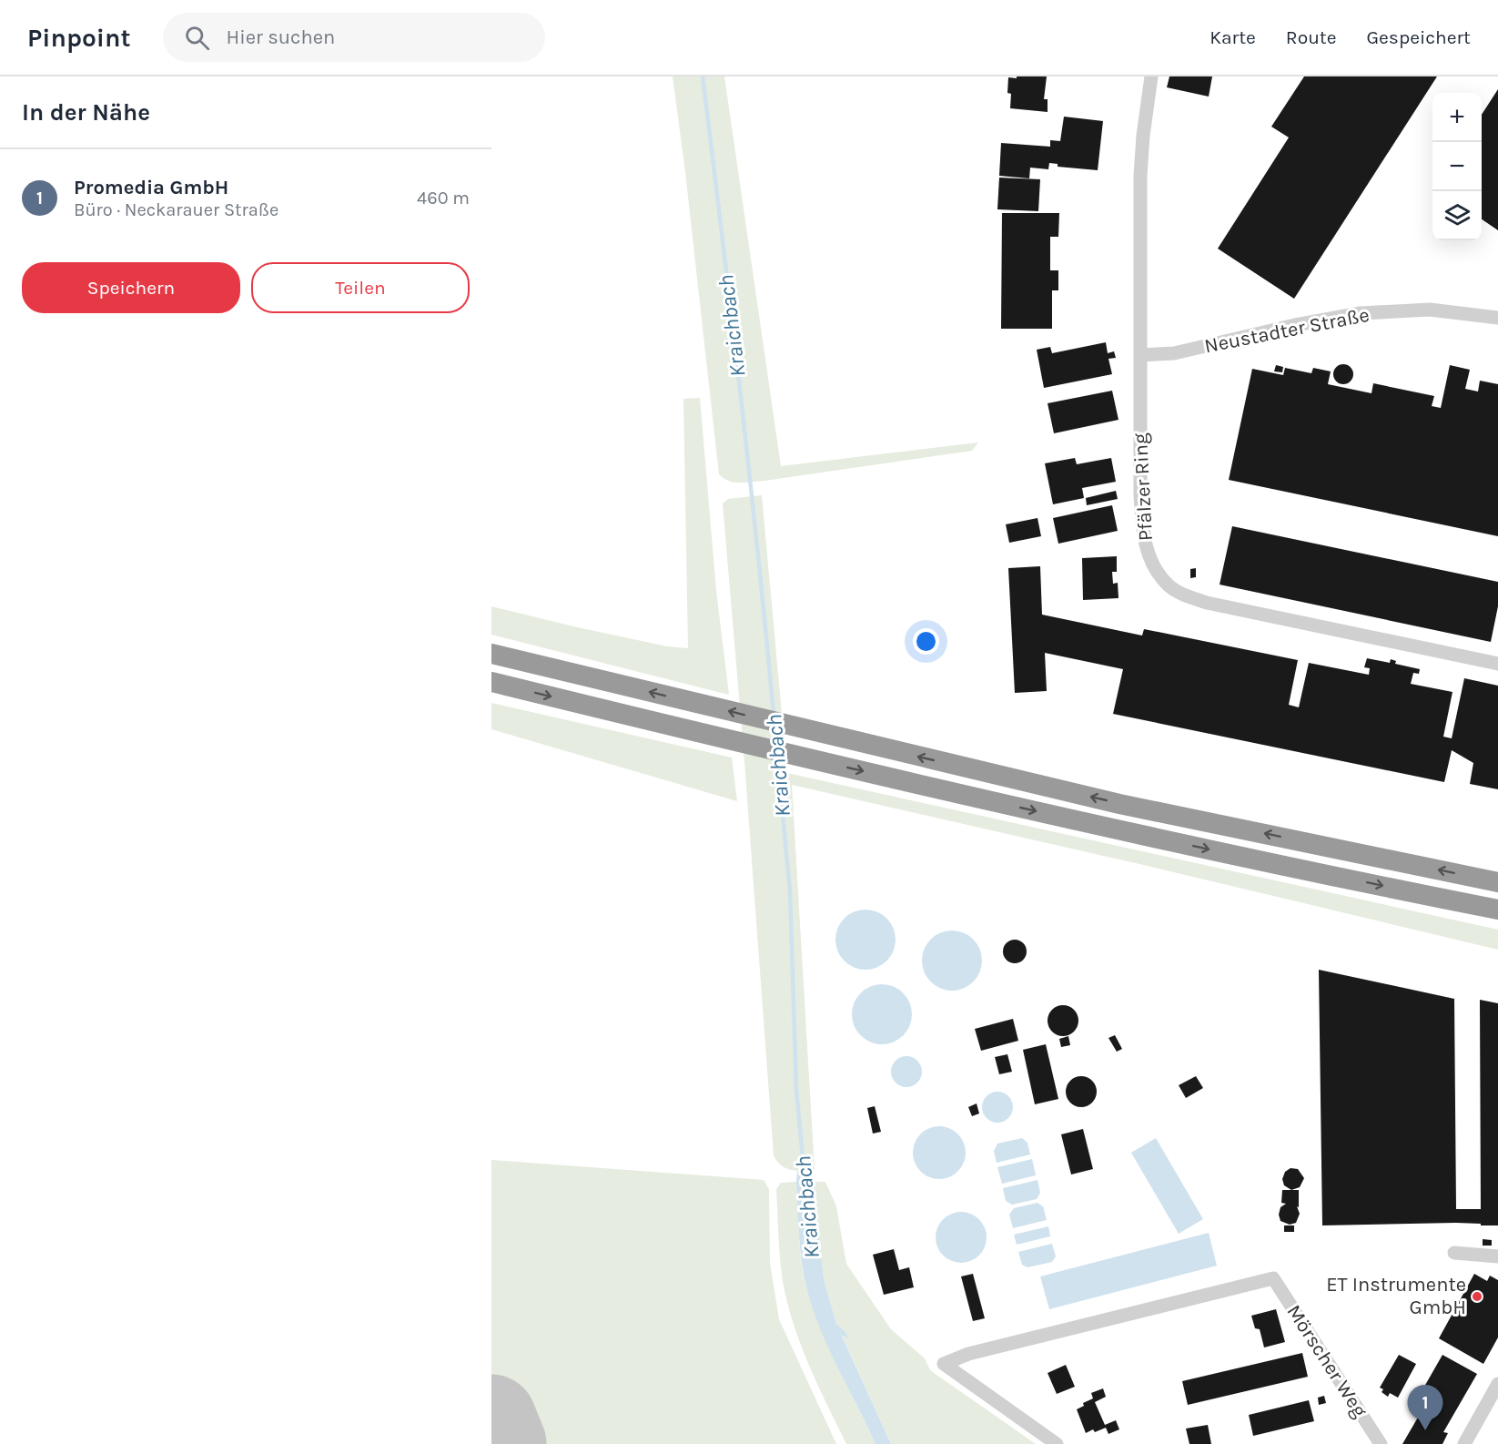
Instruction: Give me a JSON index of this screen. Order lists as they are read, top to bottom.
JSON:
{
  "streets": {
    "street": ["Neustadter Straße", "Pfälzer Ring", "Mörscher Weg"]
  },
  "crossings": [
    ["Neustadter Straße", "Pfälzer Ring"]
  ],
  "water": ["Kraichbach"],
  "places": ["ET Instrumente GmbH"],
  "page": {
    "header": "Pinpoint",
    "search": "Hier suchen",
    "nav": ["Karte", "Route", "Gespeichert"],
    "heading": "In der Nähe",
    "map_buttons": ["+", "−"],
    "list": [
      {
        "mark": "1",
        "name": "Promedia GmbH",
        "note": "Büro · Neckarauer Straße",
        "value": "460 m"
      }
    ],
    "buttons": ["Speichern", "Teilen"],
    "pins": "1"
  }
}
